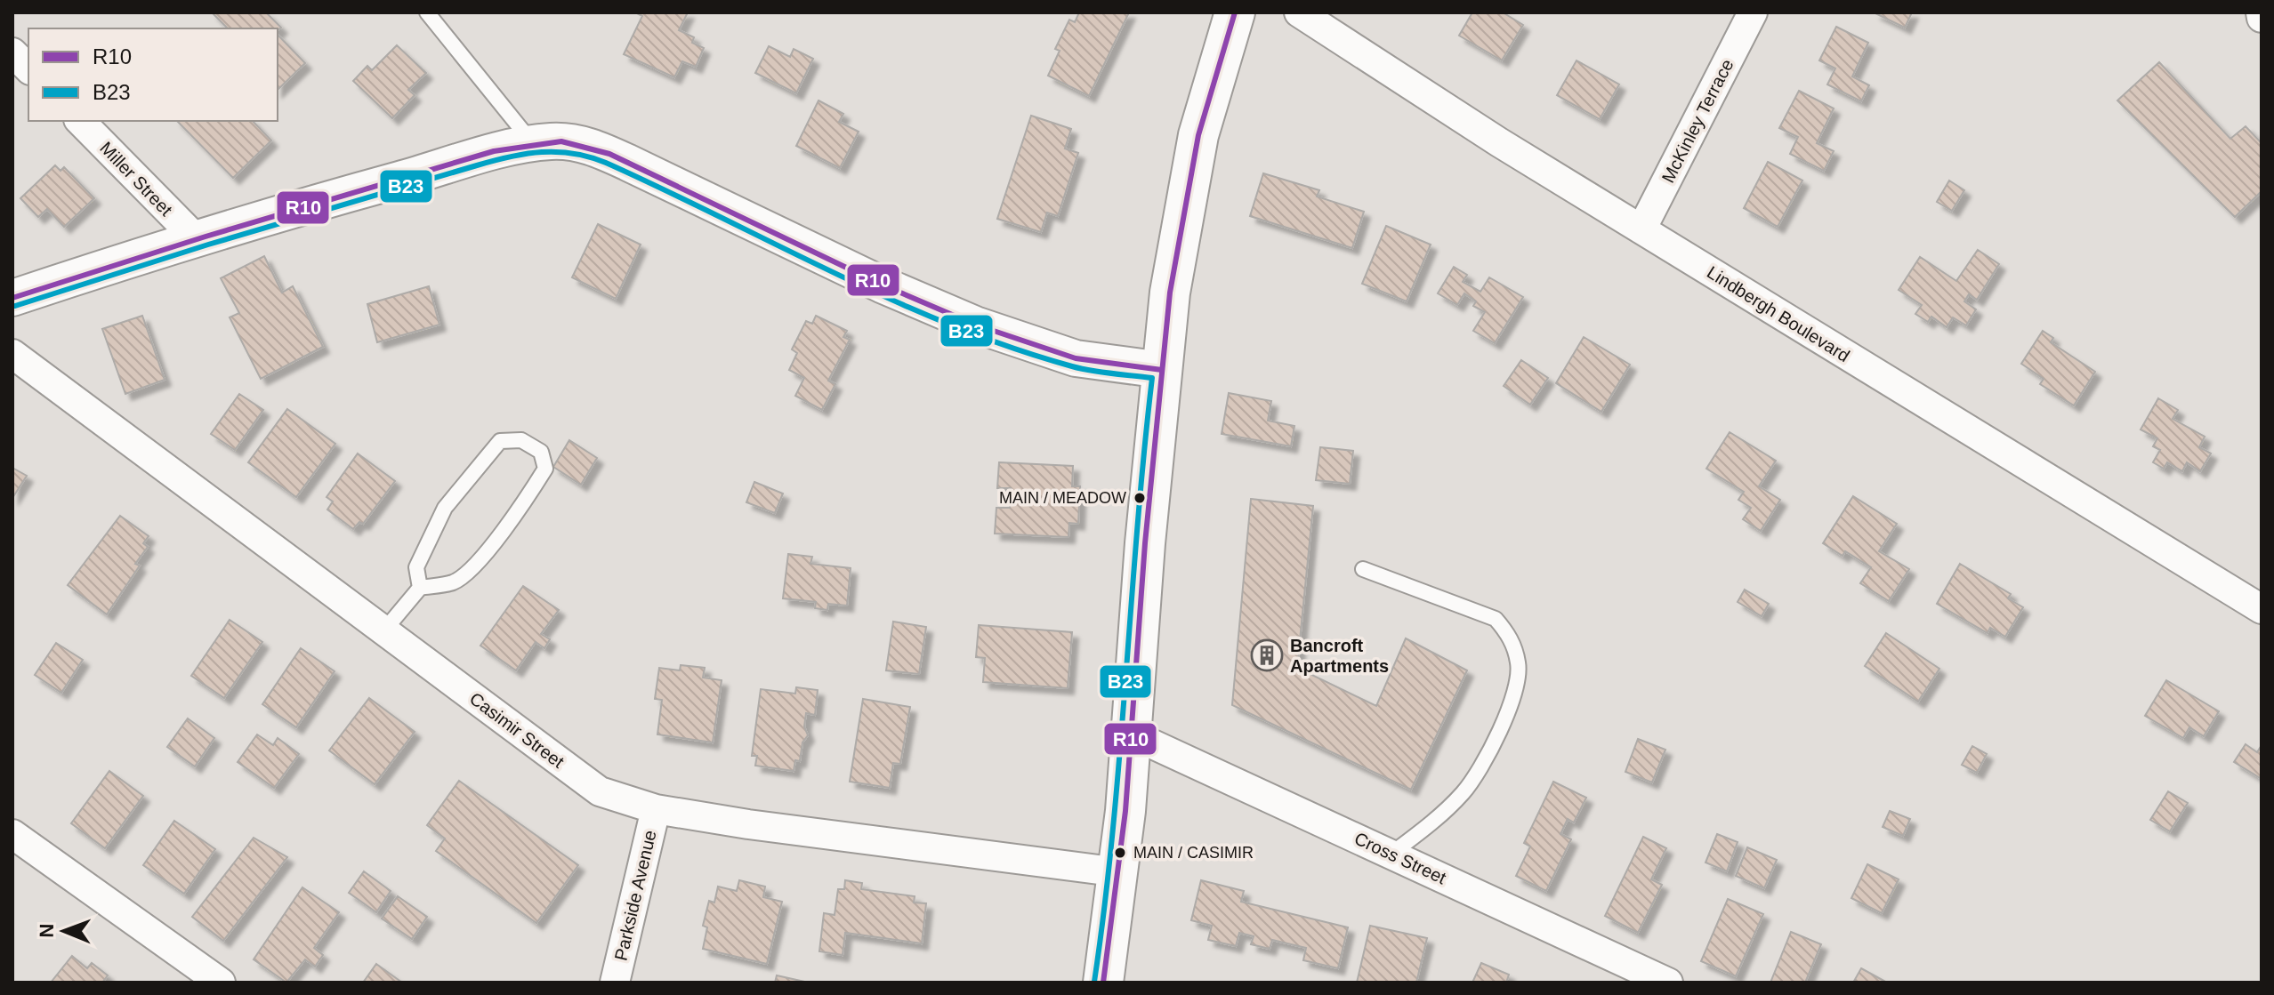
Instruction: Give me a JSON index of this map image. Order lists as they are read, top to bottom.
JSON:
{
  "streets": {
    "street": [
      "McKinley Terrace",
      "Miller Street",
      "Lindbergh Boulevard",
      "Casimir Street",
      "Cross Street",
      "Parkside Avenue"
    ]
  },
  "crossings": [
    ["McKinley Terrace", "Lindbergh Boulevard"],
    ["Casimir Street", "Parkside Avenue"]
  ],
  "places": {
    "other": ["MAIN / MEADOW", "MAIN / CASIMIR"],
    "building": ["Bancroft Apartments"]
  },
  "lines": ["transit line R10", "transit line B23"],
  "legend": ["R10", "B23"],
  "north": "left"
}
